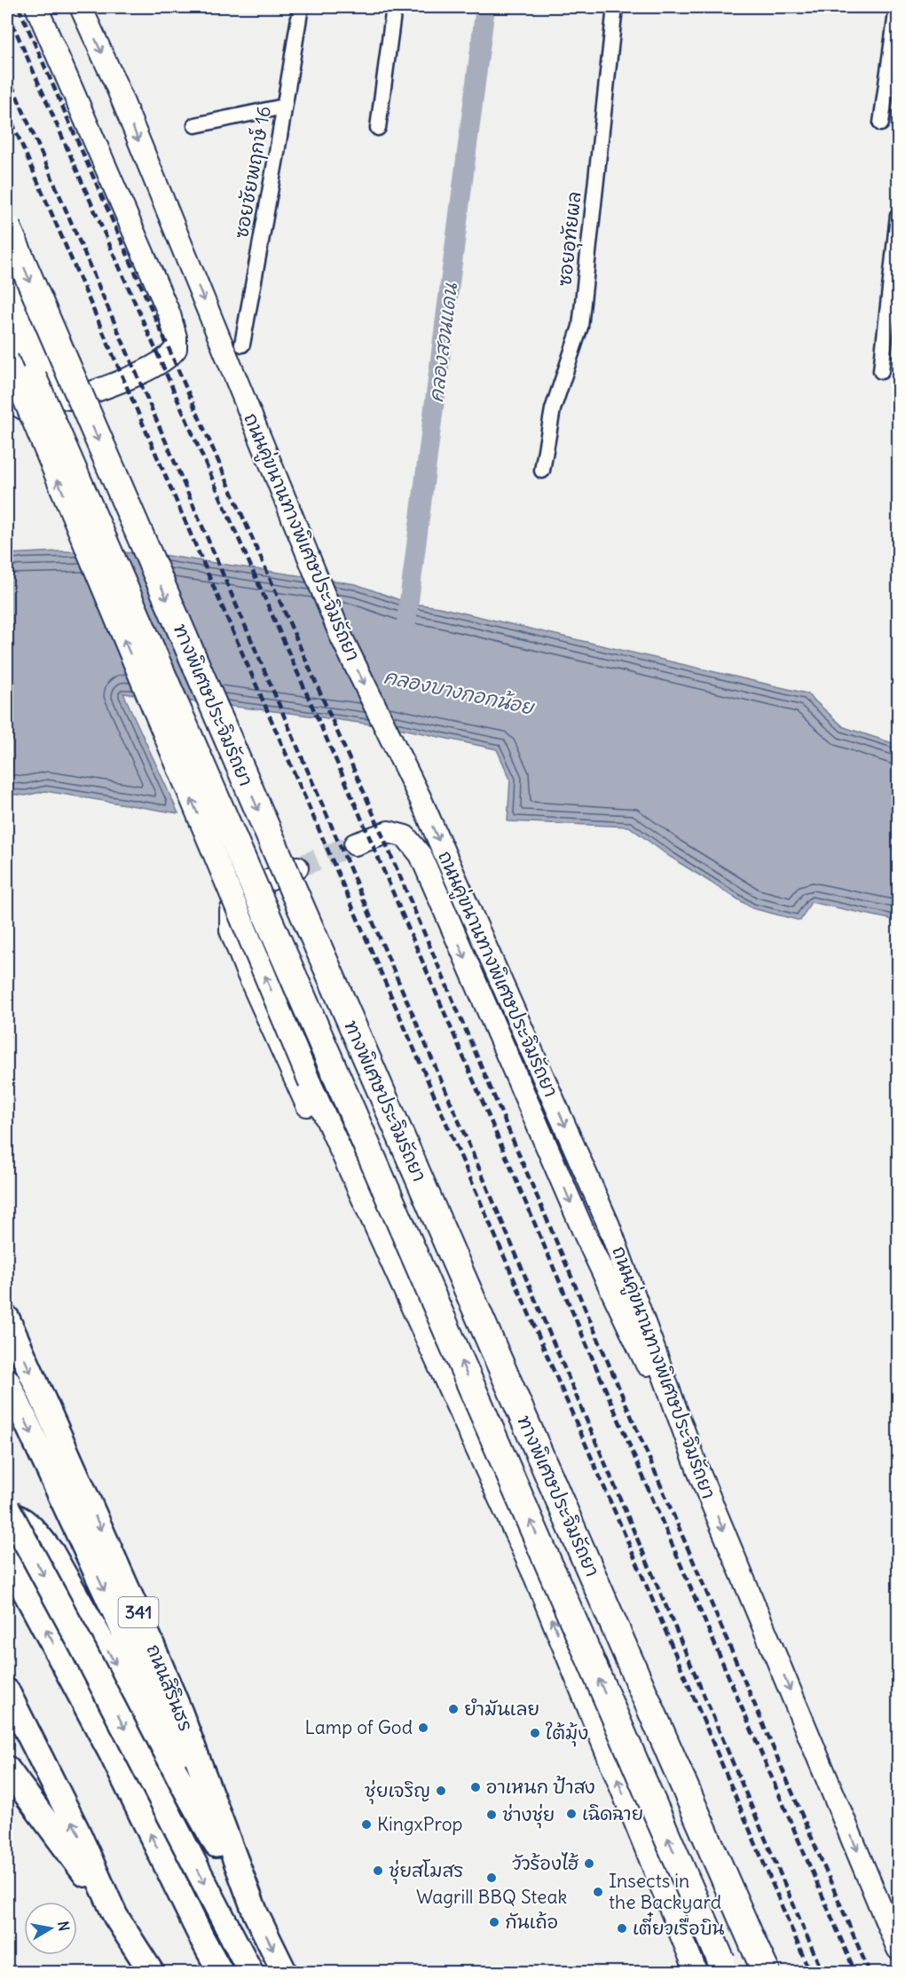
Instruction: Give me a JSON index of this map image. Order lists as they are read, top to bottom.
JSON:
{
  "streets": {
    "highway": ["ทางพิเศษประจิมรัถยา"],
    "main road": ["ถนนคู่ขนานทางพิเศษประจิมรัถยา", "341", "ถนนสิรินธร"],
    "street": ["ซอยชัยพฤกษ์ 16", "ซอยอุทัยผล"]
  },
  "water": ["คลองสวนแดน", "คลองบางกอกน้อย"],
  "places": [
    "ยำมันเลย",
    "Lamp of God",
    "ใต้มุ้ง",
    "อาเหนก ป้าสง",
    "ชุ่ยเจริญ",
    "เฉิดฉาย",
    "ช่างชุ่ย",
    "KingxProp",
    "วัวร้องไฮ้",
    "ชุ่ยสโมสร",
    "Wagrill BBQ Steak",
    "Insects in the Backyard",
    "กันเถ้อ",
    "เตี๋ยวเรือบิน"
  ],
  "north": "right"
}
